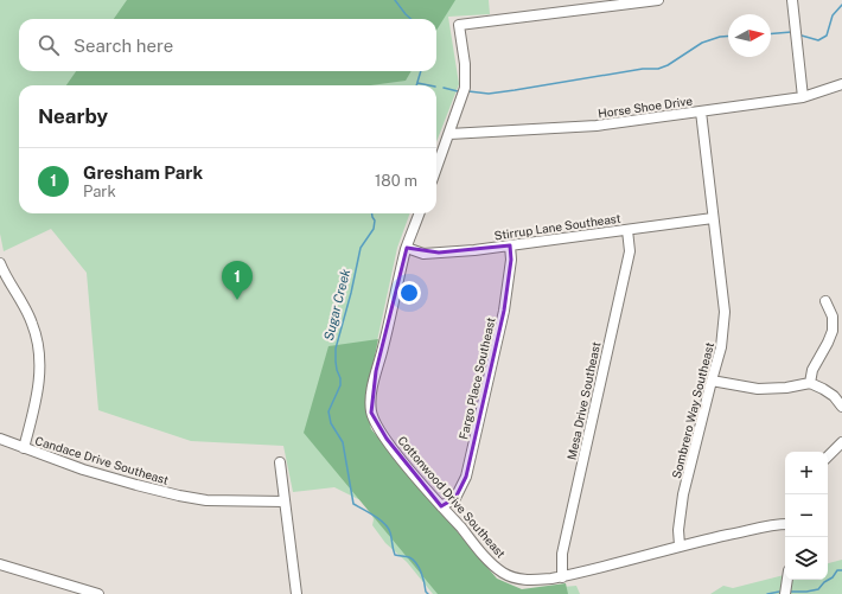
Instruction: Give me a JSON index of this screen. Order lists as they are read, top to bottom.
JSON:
{
  "streets": {
    "street": [
      "Horse Shoe Drive",
      "Stirrup Lane Southeast",
      "Fargo Place Southeast",
      "Mesa Drive Southeast",
      "Sombrero Way Southeast",
      "Candace Drive Southeast",
      "Cottonwood Drive Southeast"
    ]
  },
  "crossings": [
    ["Horse Shoe Drive", "Sombrero Way Southeast"],
    ["Stirrup Lane Southeast", "Fargo Place Southeast"],
    ["Stirrup Lane Southeast", "Mesa Drive Southeast"],
    ["Stirrup Lane Southeast", "Sombrero Way Southeast"],
    ["Stirrup Lane Southeast", "Cottonwood Drive Southeast"],
    ["Fargo Place Southeast", "Cottonwood Drive Southeast"],
    ["Mesa Drive Southeast", "Cottonwood Drive Southeast"],
    ["Sombrero Way Southeast", "Cottonwood Drive Southeast"]
  ],
  "water": ["Sugar Creek"],
  "north": "right",
  "page": {
    "search": "Search here",
    "heading": "Nearby",
    "list": [
      {
        "mark": "1",
        "name": "Gresham Park",
        "note": "Park",
        "value": "180 m"
      }
    ],
    "pins": "1",
    "map_buttons": ["+", "−"]
  }
}
